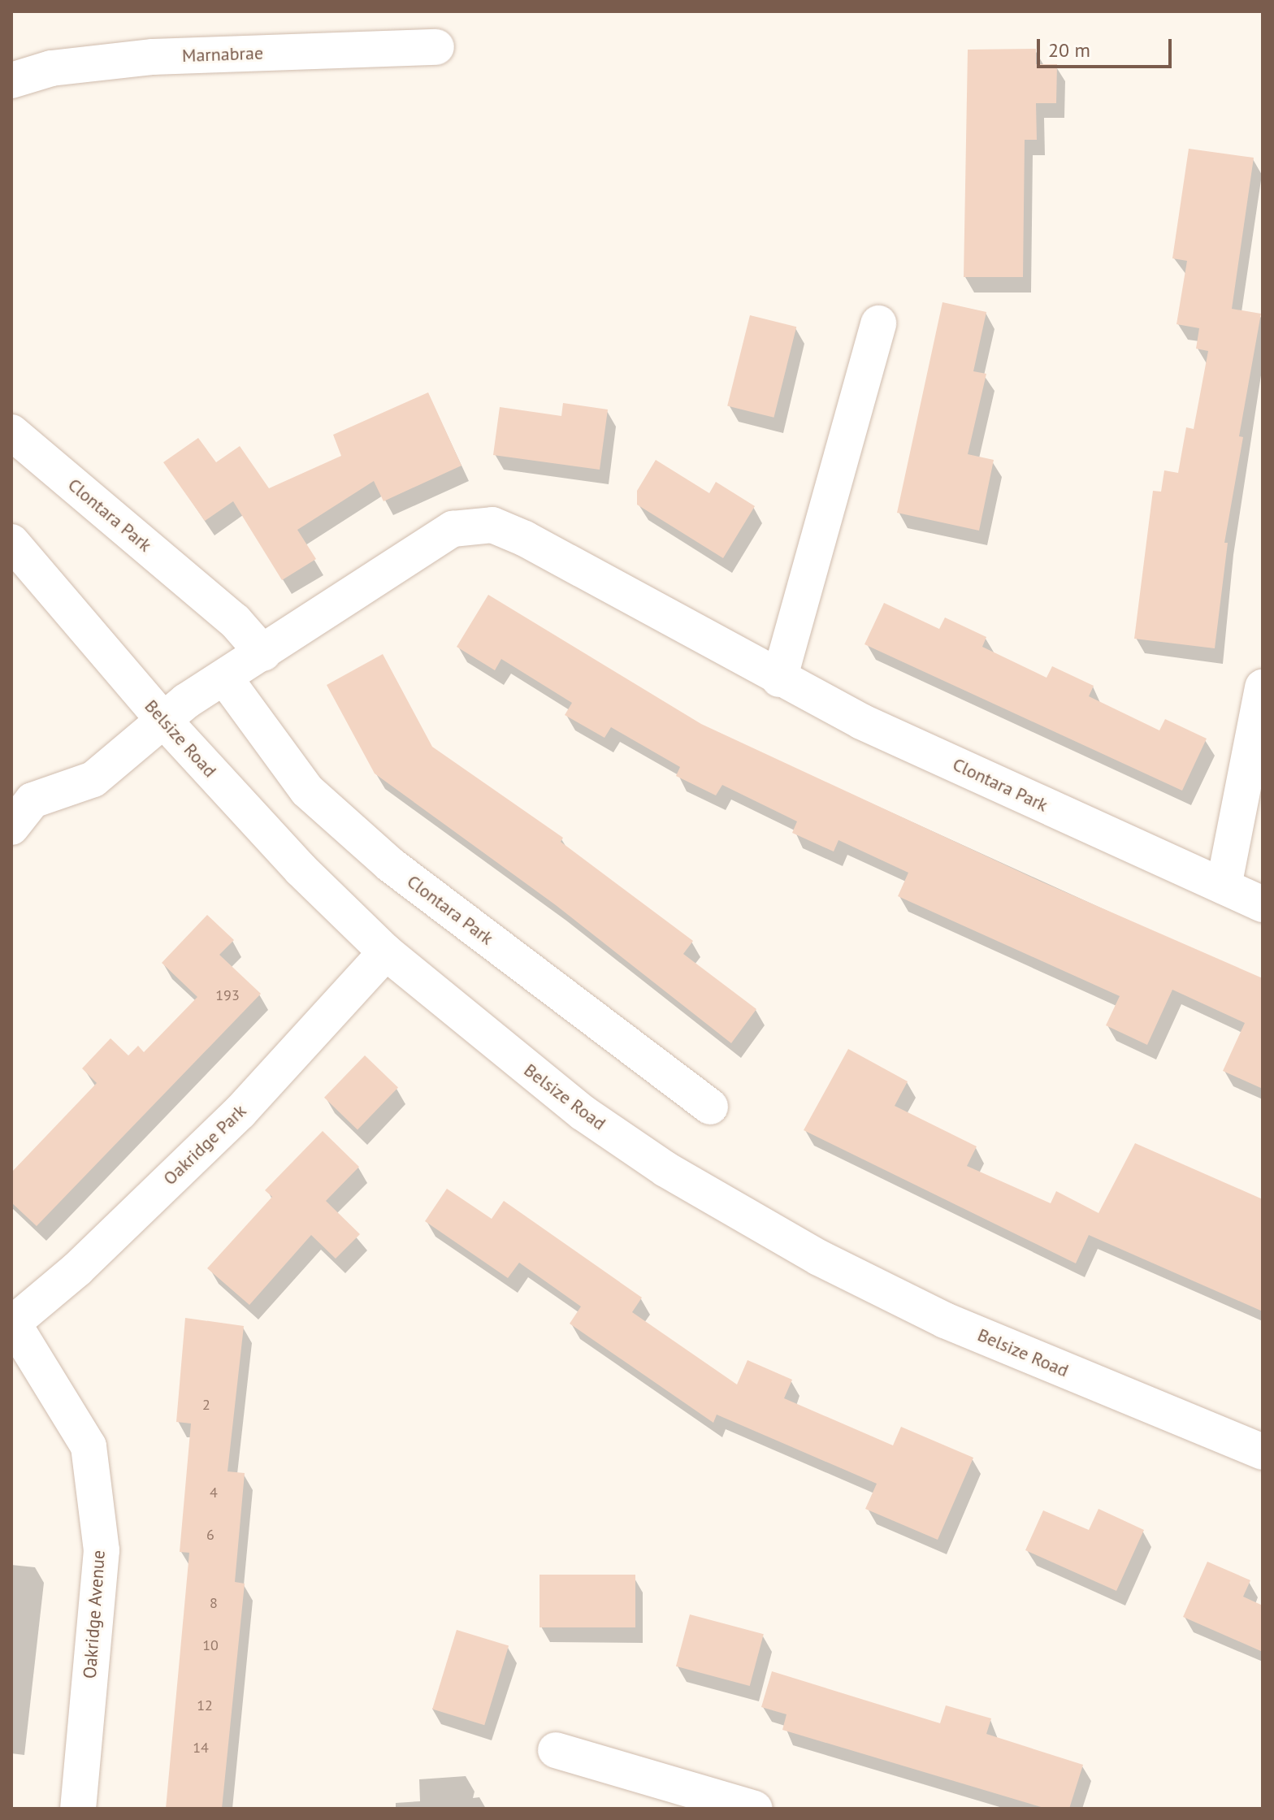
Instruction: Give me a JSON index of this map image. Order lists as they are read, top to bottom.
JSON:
{
  "streets": {
    "street": [
      "Marnabrae",
      "Clontara Park",
      "Belsize Road",
      "Oakridge Park",
      "Oakridge Avenue"
    ]
  },
  "crossings": [
    ["Clontara Park", "Belsize Road"],
    ["Belsize Road", "Oakridge Park"],
    ["Oakridge Park", "Oakridge Avenue"]
  ],
  "house_numbers": [
    "193",
    "2",
    "4",
    "6",
    "8",
    "10",
    "12",
    "14"
  ],
  "scale_bar": "20 m"
}
